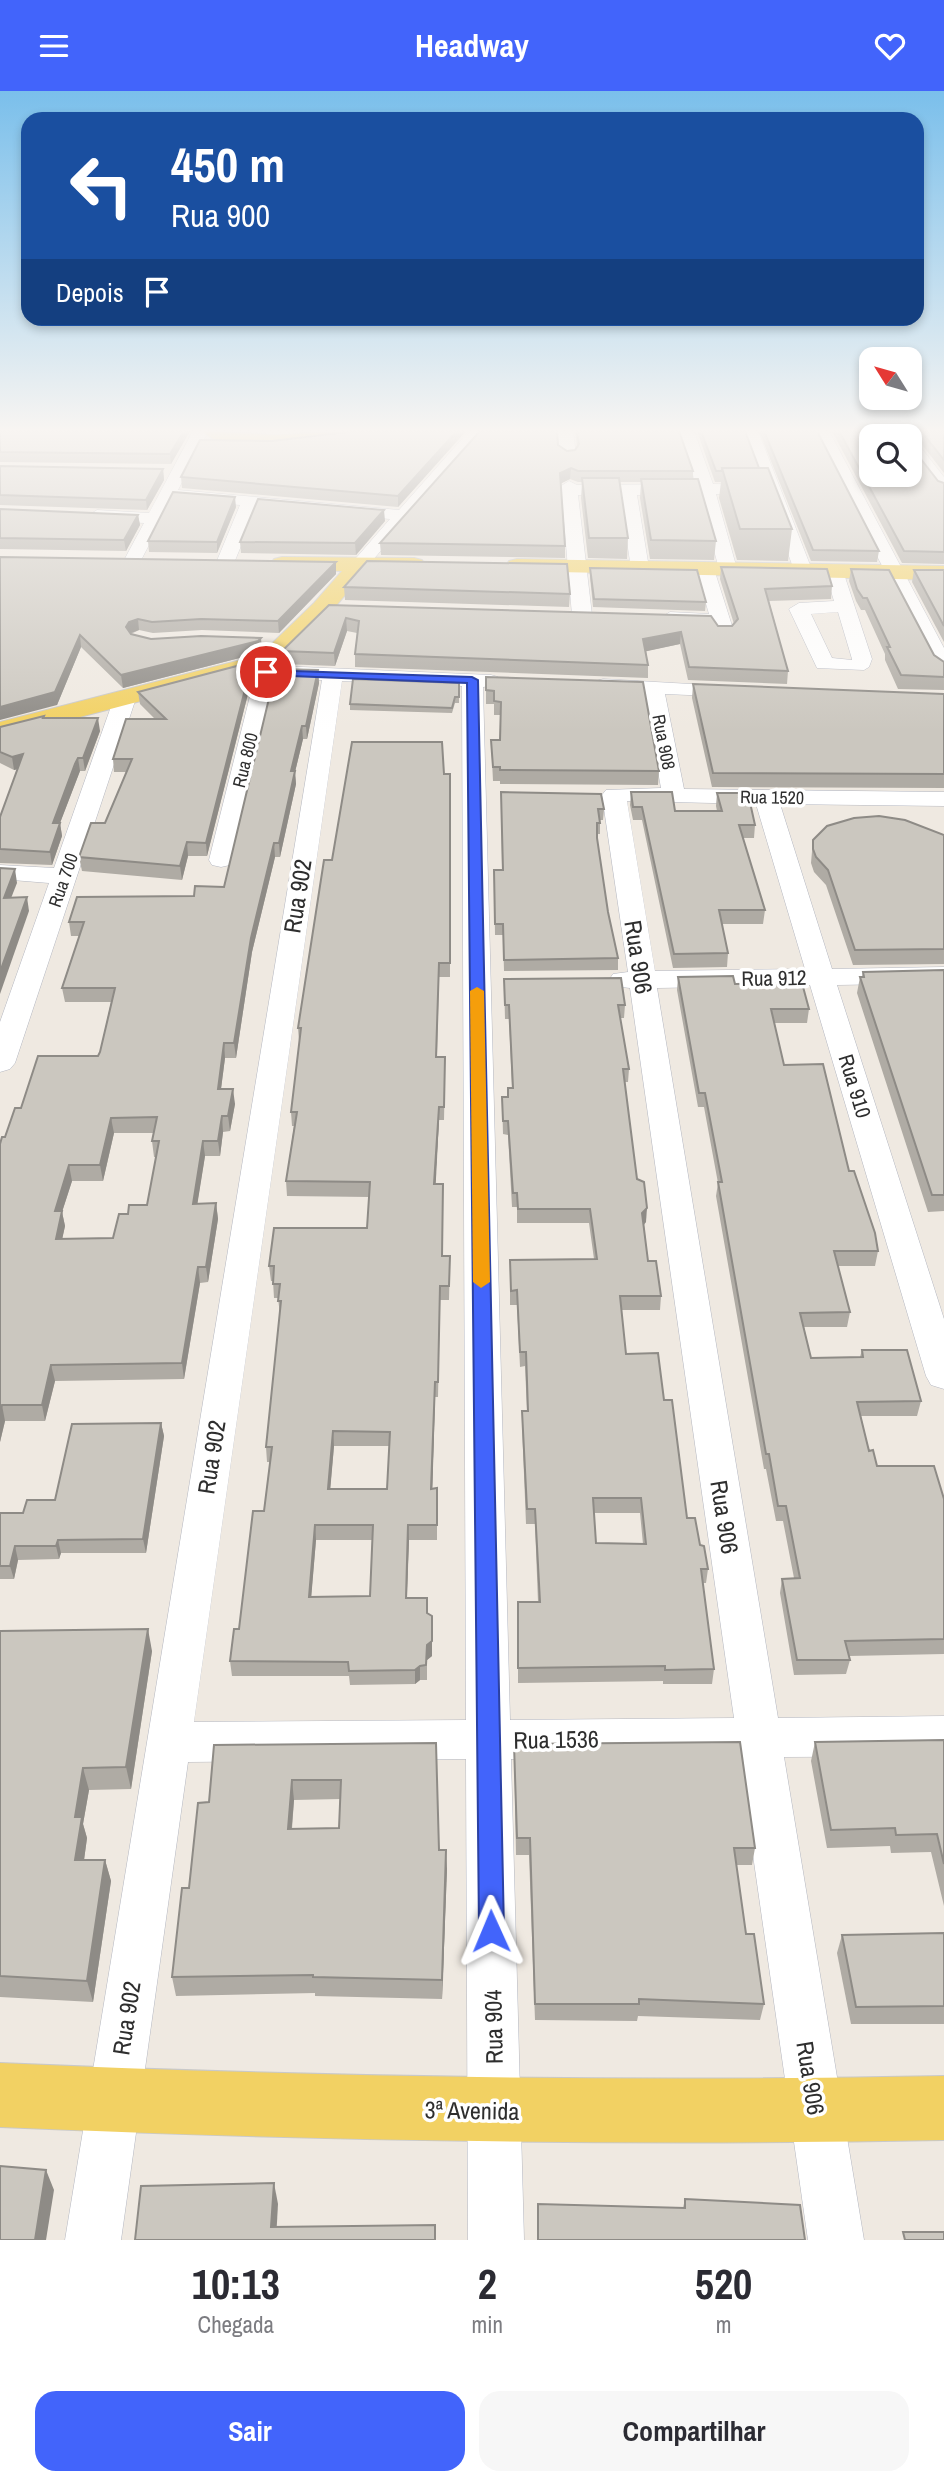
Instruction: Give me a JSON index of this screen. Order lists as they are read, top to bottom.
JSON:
{
  "streets": {
    "main road": ["3ª Avenida"],
    "street": [
      "Rua 908",
      "Rua 800",
      "Rua 1520",
      "Rua 700",
      "Rua 902",
      "Rua 906",
      "Rua 912",
      "Rua 910",
      "Rua 1536",
      "Rua 904"
    ]
  },
  "crossings": [
    ["Rua 908", "Rua 1520"],
    ["Rua 1520", "Rua 906"],
    ["Rua 1520", "Rua 910"],
    ["Rua 902", "Rua 1536"],
    ["Rua 902", "3ª Avenida"],
    ["Rua 906", "Rua 912"],
    ["Rua 906", "Rua 1536"],
    ["Rua 906", "3ª Avenida"],
    ["Rua 912", "Rua 910"],
    ["Rua 1536", "Rua 904"],
    ["Rua 904", "3ª Avenida"]
  ],
  "north": "top left",
  "page": {
    "header": "Headway",
    "turn": ["450 m", "Rua 900"],
    "then": "Depois",
    "eta": [
      "10:13",
      "Chegada",
      "2",
      "min",
      "520",
      "m"
    ],
    "buttons": ["Sair", "Compartilhar"]
  }
}
